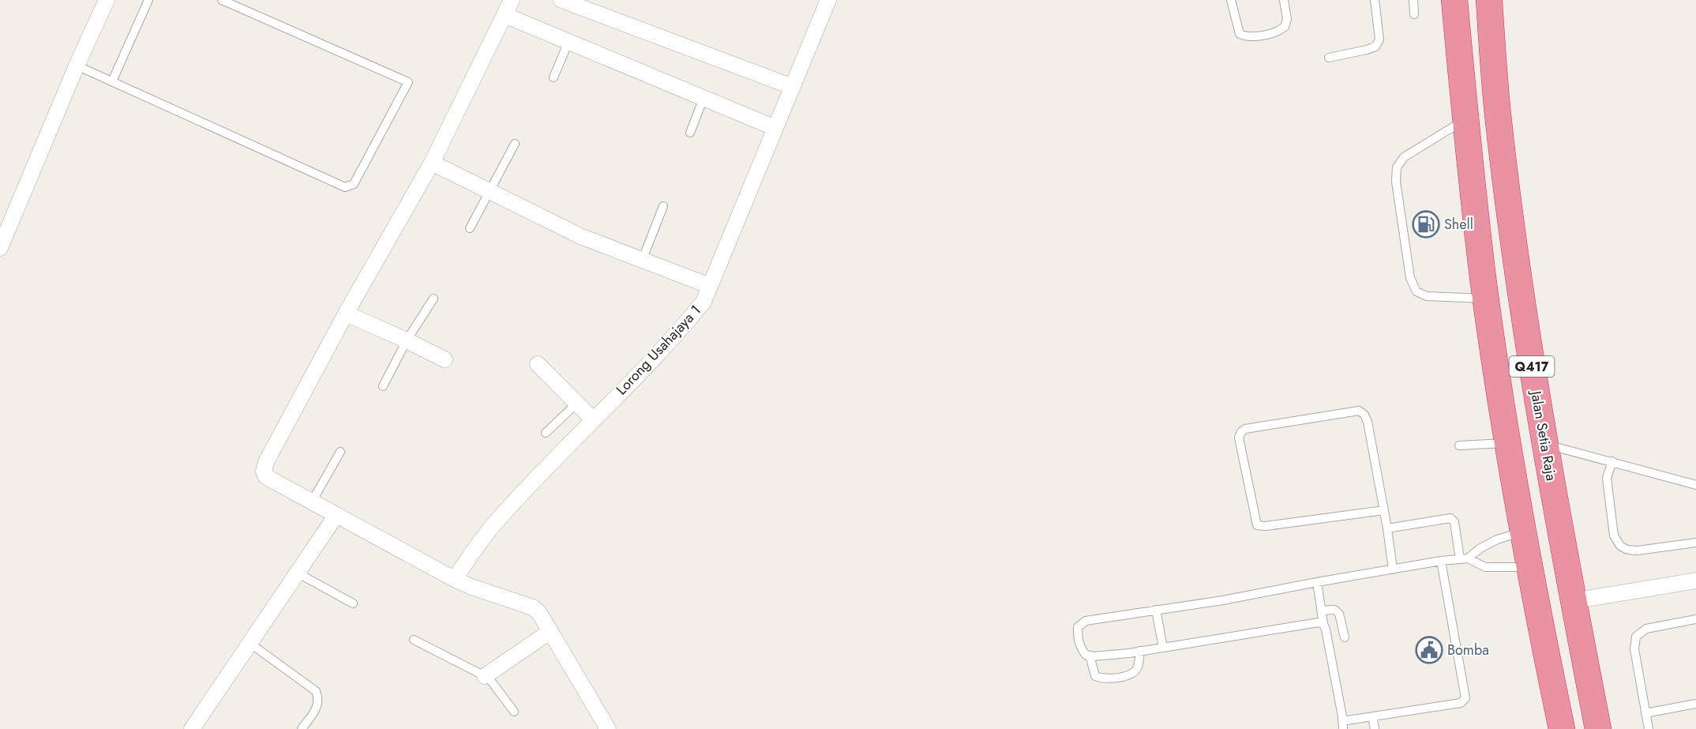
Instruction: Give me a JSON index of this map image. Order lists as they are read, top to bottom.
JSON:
{
  "streets": {
    "highway": ["Q417", "Jalan Setia Raja"],
    "street": ["Lorong Usahajaya 1"]
  },
  "places": {
    "fuel station": ["Shell"],
    "public building": ["Bomba"]
  }
}
